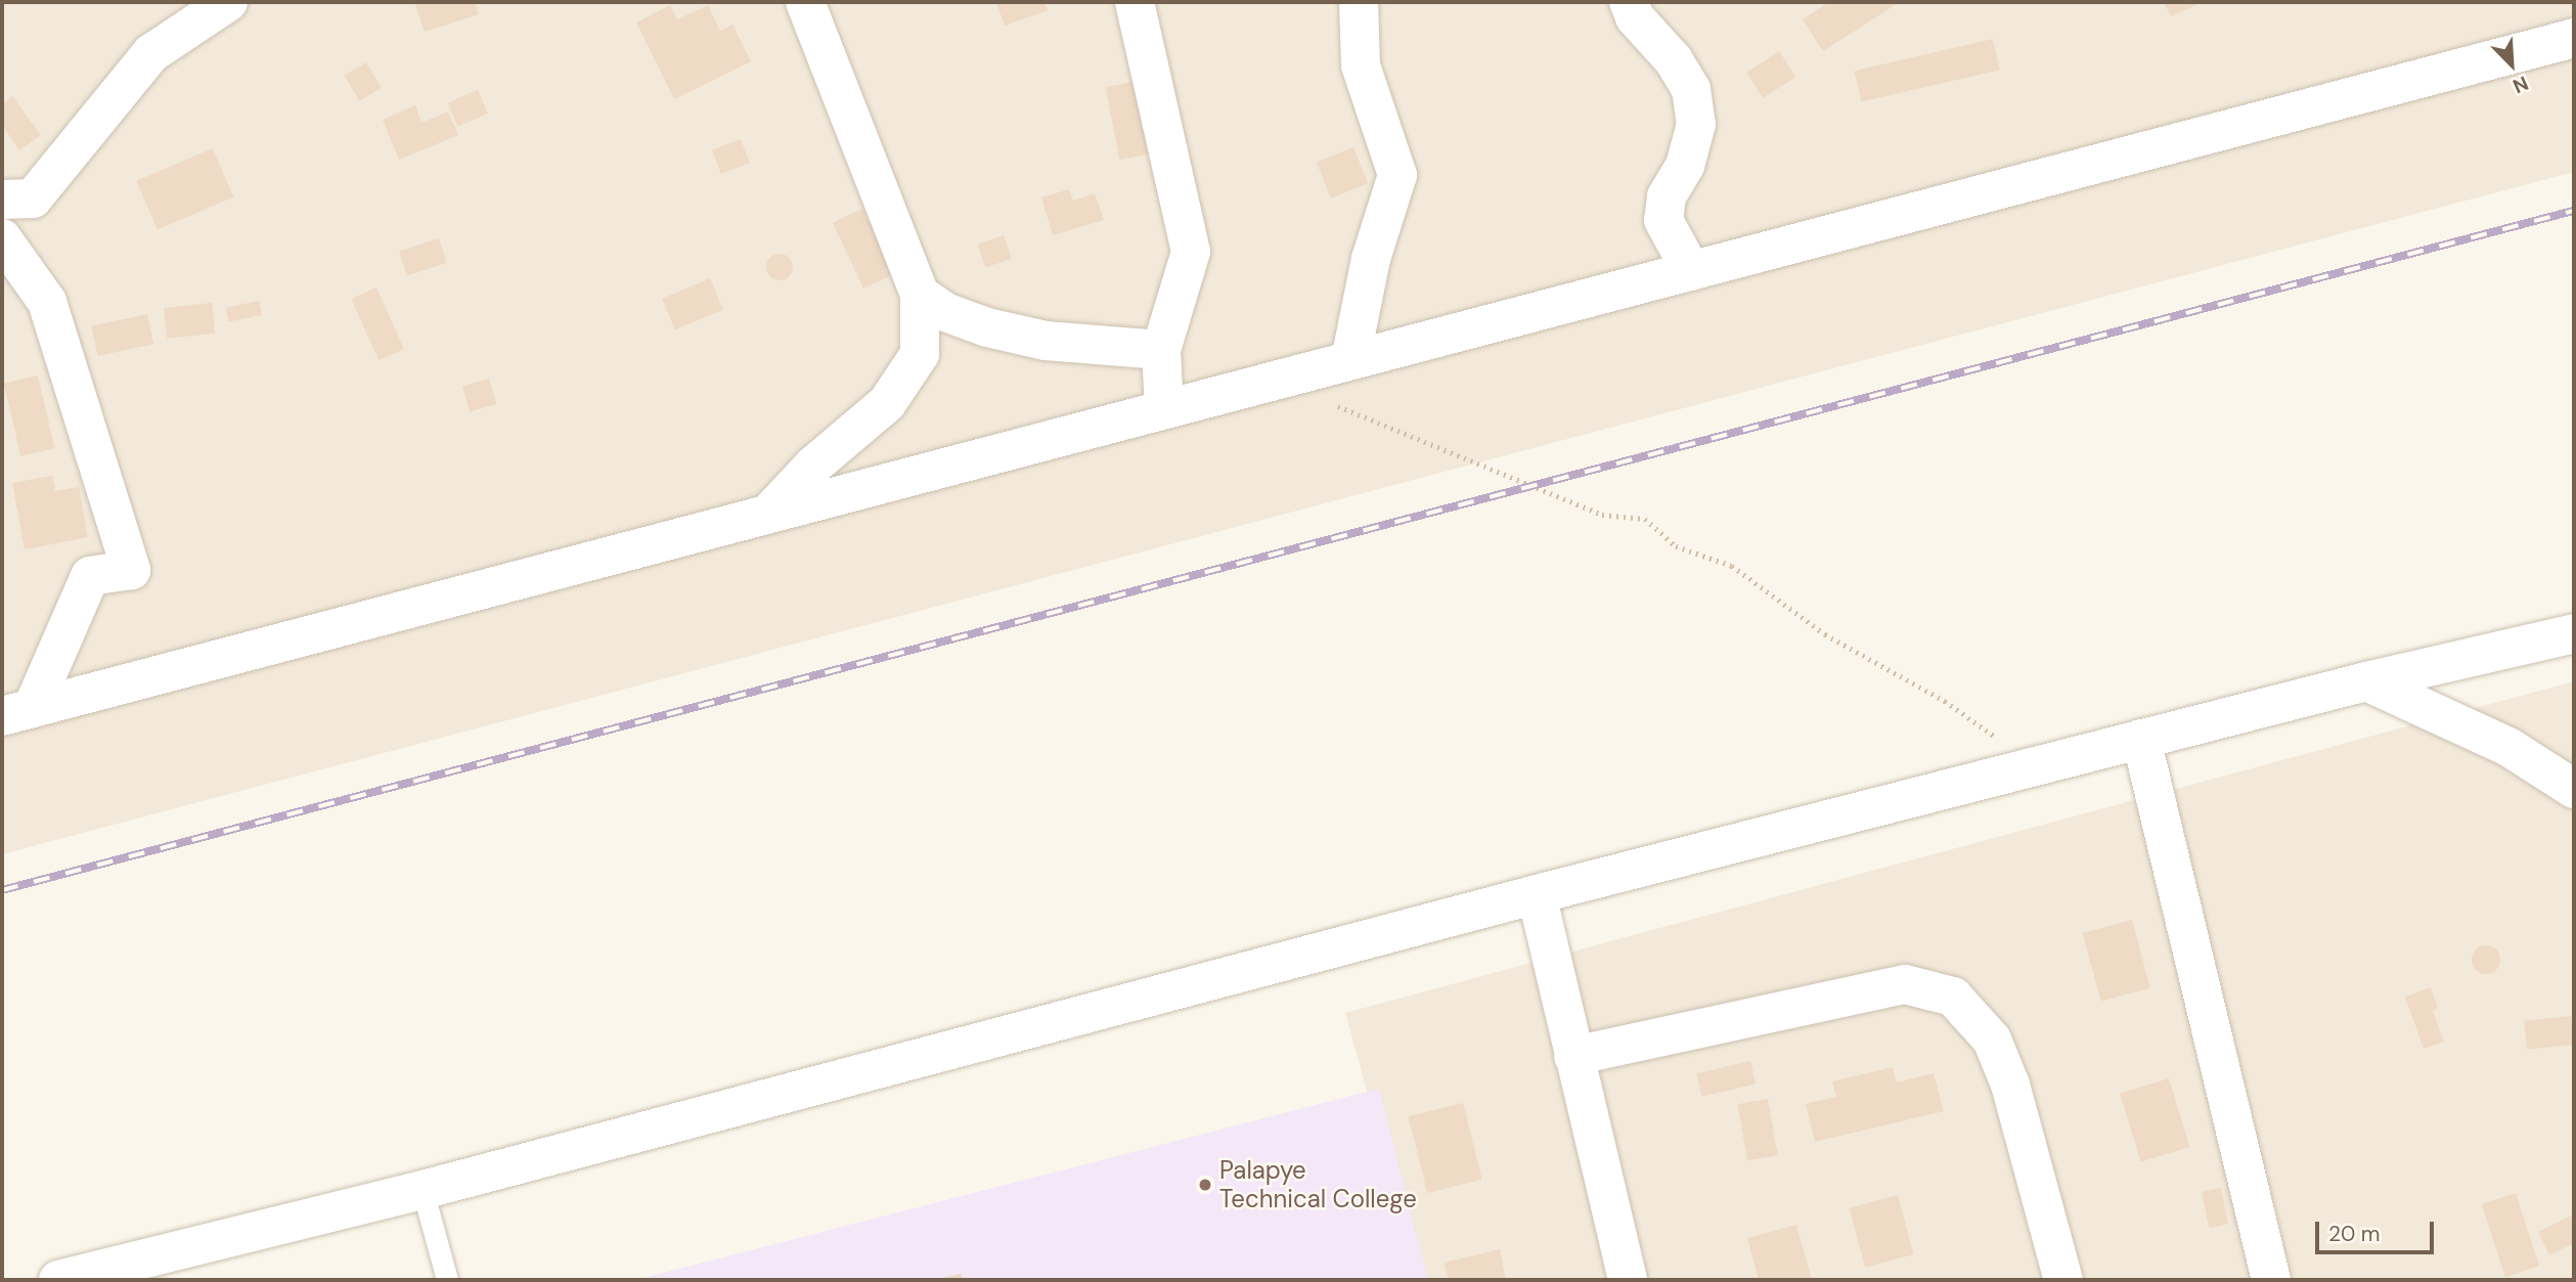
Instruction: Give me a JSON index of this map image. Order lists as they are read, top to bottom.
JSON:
{
  "places": ["Palapye Technical College"],
  "scale_bar": "20 m",
  "north": "bottom right"
}
